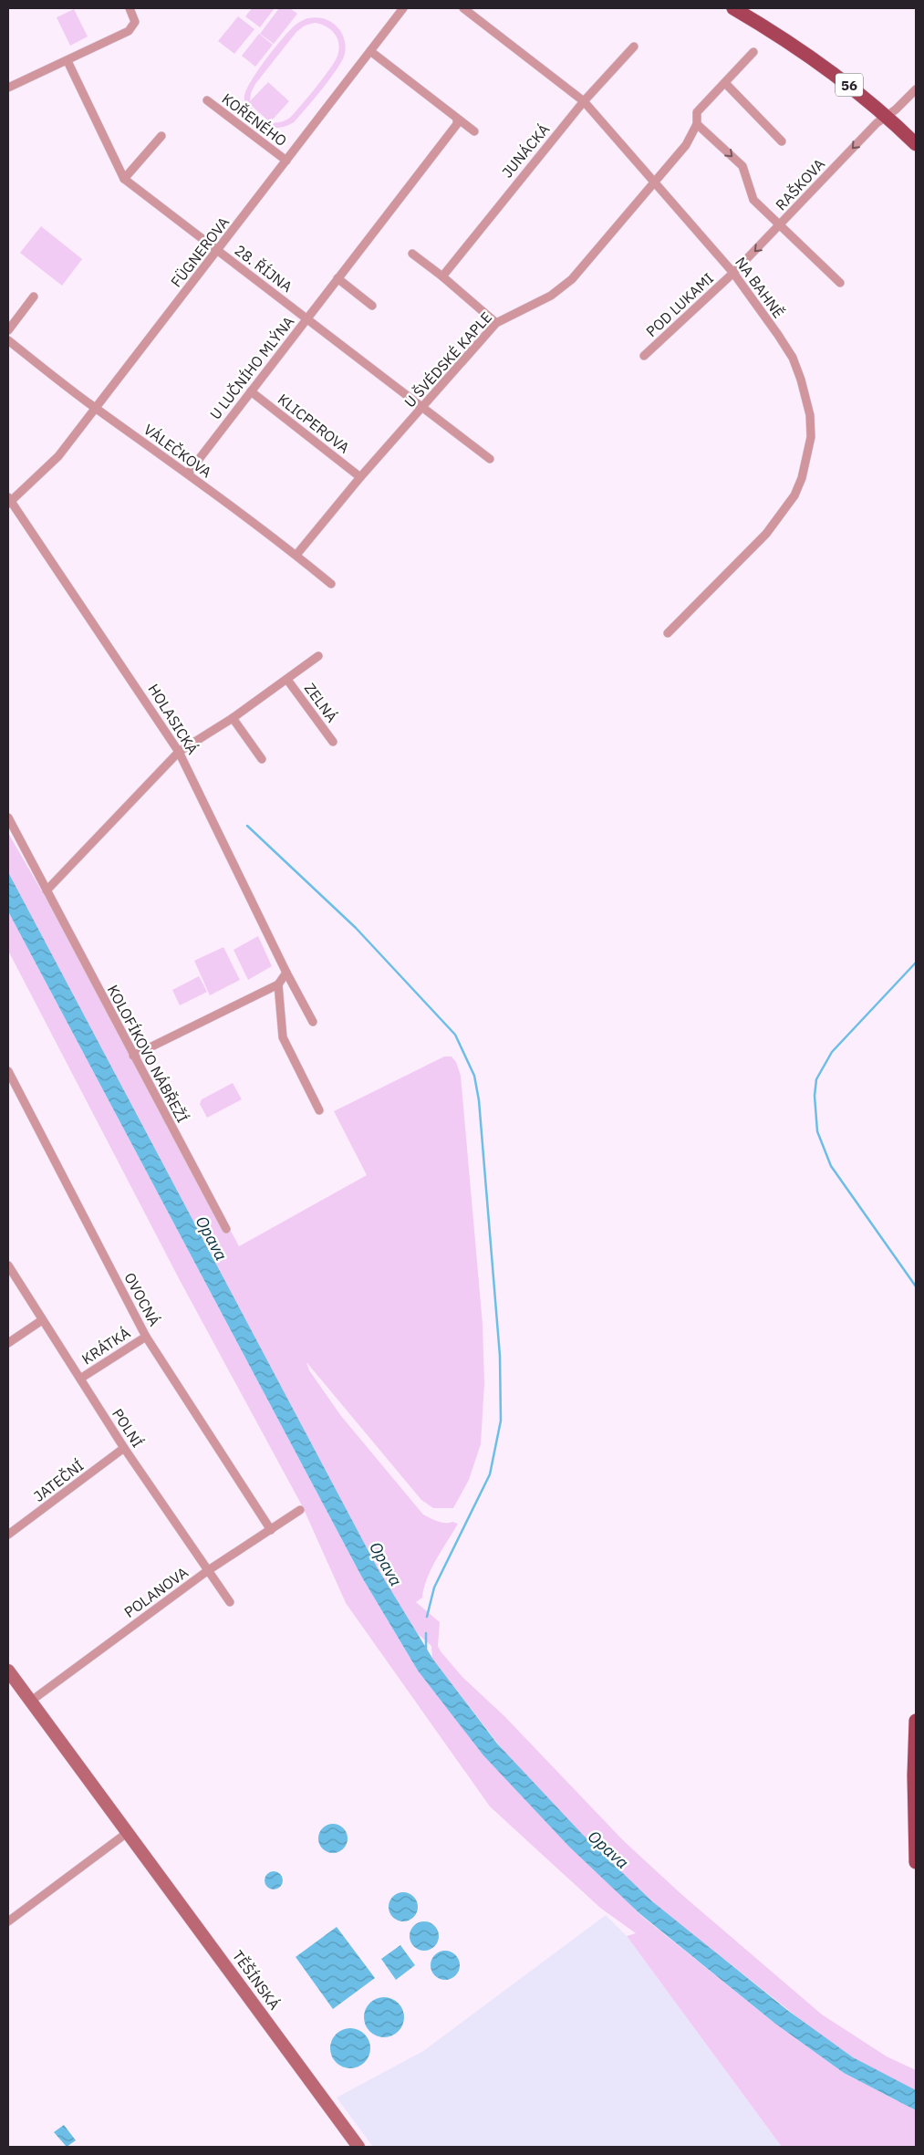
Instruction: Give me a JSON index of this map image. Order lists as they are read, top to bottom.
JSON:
{
  "streets": {
    "main road": ["56"],
    "street": [
      "KOŘENÉHO",
      "JUNÁCKÁ",
      "RAŠKOVA",
      "FÜGNEROVA",
      "28. ŘÍJNA",
      "NA BAHNĚ",
      "POD LUKAMI",
      "U ŠVÉDSKÉ KAPLE",
      "U LUČNÍHO MLÝNA",
      "KLICPEROVA",
      "VÁLEČKOVA",
      "ZELNÁ",
      "HOLASICKÁ",
      "KOLOFÍKOVO NÁBŘEŽÍ",
      "OVOCNÁ",
      "KRÁTKÁ",
      "POLNÍ",
      "JATEČNÍ",
      "POLANOVA",
      "TĚŠÍNSKÁ"
    ]
  },
  "crossings": [
    ["56", "RAŠKOVA"],
    ["KOŘENÉHO", "FÜGNEROVA"],
    ["JUNÁCKÁ", "NA BAHNĚ"],
    ["RAŠKOVA", "NA BAHNĚ"],
    ["RAŠKOVA", "POD LUKAMI"],
    ["FÜGNEROVA", "28. ŘÍJNA"],
    ["FÜGNEROVA", "VÁLEČKOVA"],
    ["FÜGNEROVA", "HOLASICKÁ"],
    ["28. ŘÍJNA", "U ŠVÉDSKÉ KAPLE"],
    ["28. ŘÍJNA", "U LUČNÍHO MLÝNA"],
    ["NA BAHNĚ", "POD LUKAMI"],
    ["NA BAHNĚ", "U ŠVÉDSKÉ KAPLE"],
    ["U ŠVÉDSKÉ KAPLE", "KLICPEROVA"],
    ["U ŠVÉDSKÉ KAPLE", "VÁLEČKOVA"],
    ["U LUČNÍHO MLÝNA", "KLICPEROVA"],
    ["U LUČNÍHO MLÝNA", "VÁLEČKOVA"],
    ["ZELNÁ", "HOLASICKÁ"],
    ["OVOCNÁ", "KRÁTKÁ"],
    ["OVOCNÁ", "POLANOVA"],
    ["KRÁTKÁ", "POLNÍ"],
    ["POLNÍ", "JATEČNÍ"],
    ["POLNÍ", "POLANOVA"],
    ["POLANOVA", "TĚŠÍNSKÁ"]
  ],
  "one_way": ["RAŠKOVA"],
  "water": ["Opava"]
}
